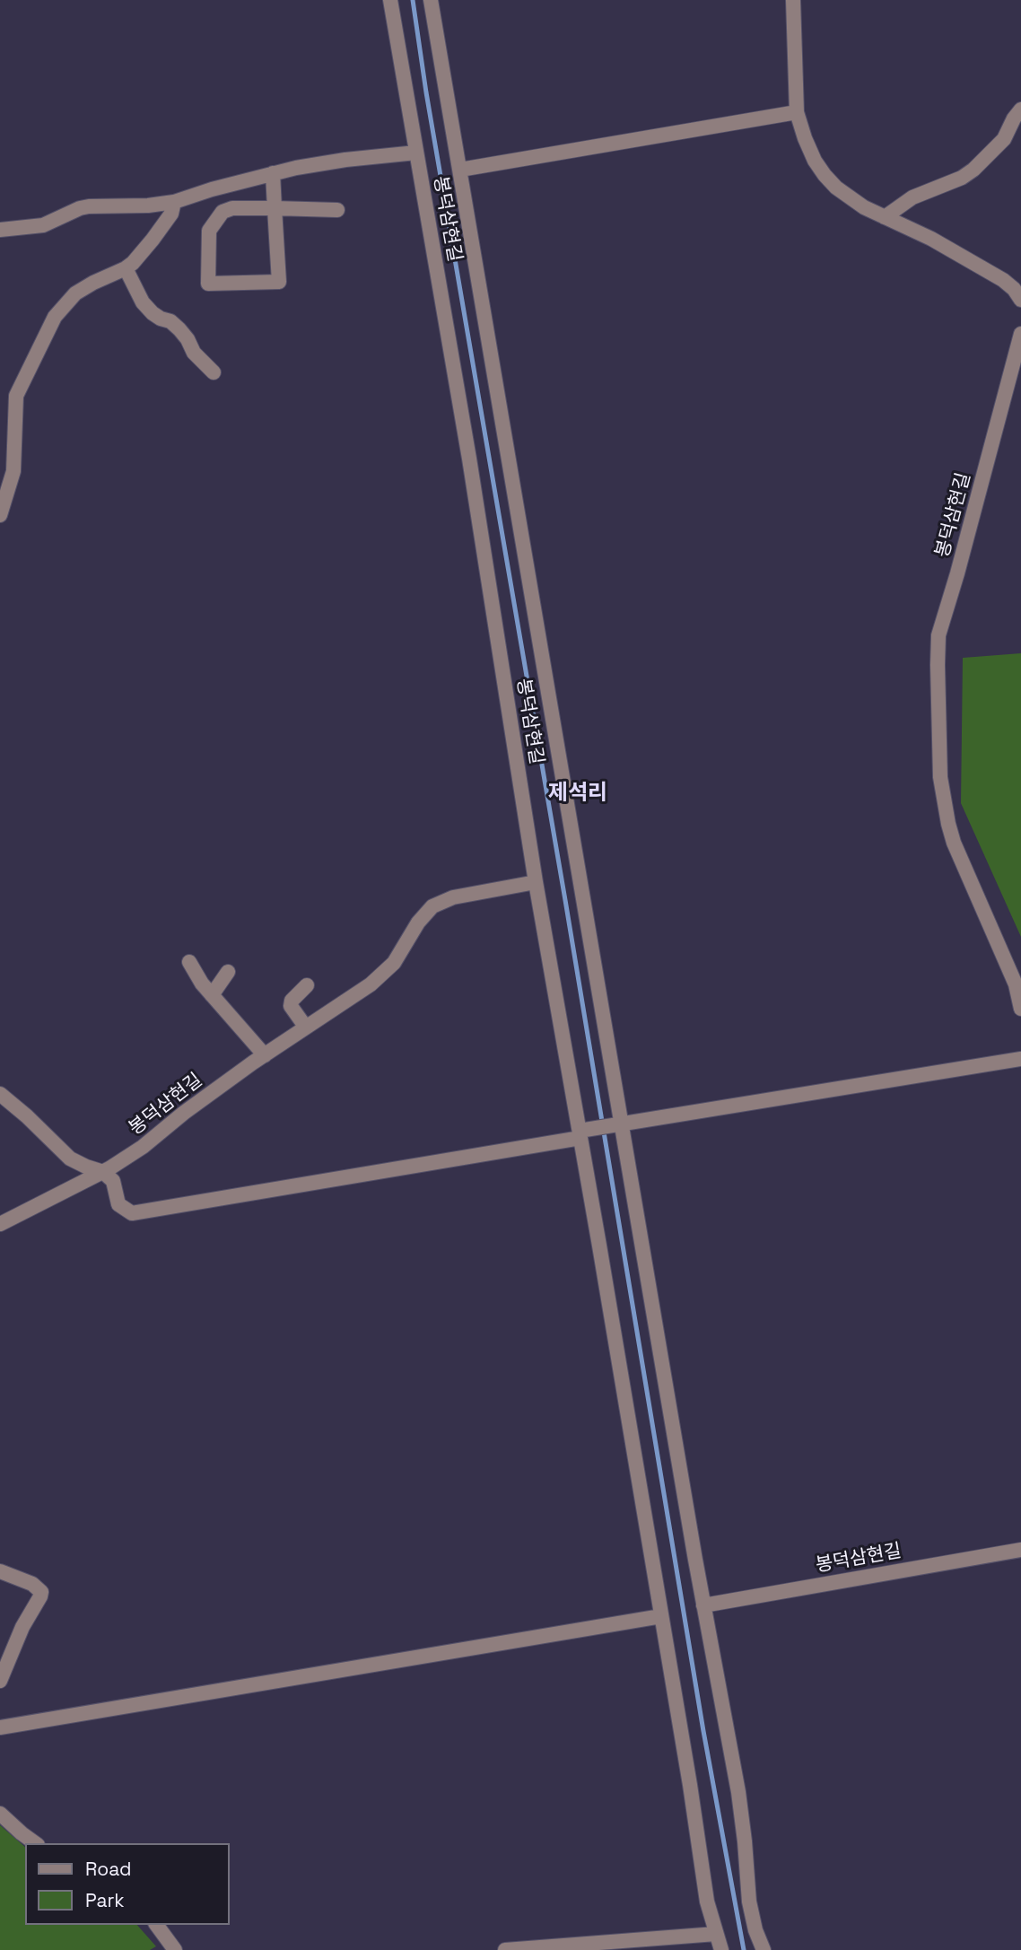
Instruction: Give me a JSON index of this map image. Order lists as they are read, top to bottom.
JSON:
{
  "streets": {
    "street": ["봉덕삼현길"]
  },
  "districts": ["제석리"],
  "legend": ["Road", "Park"]
}
